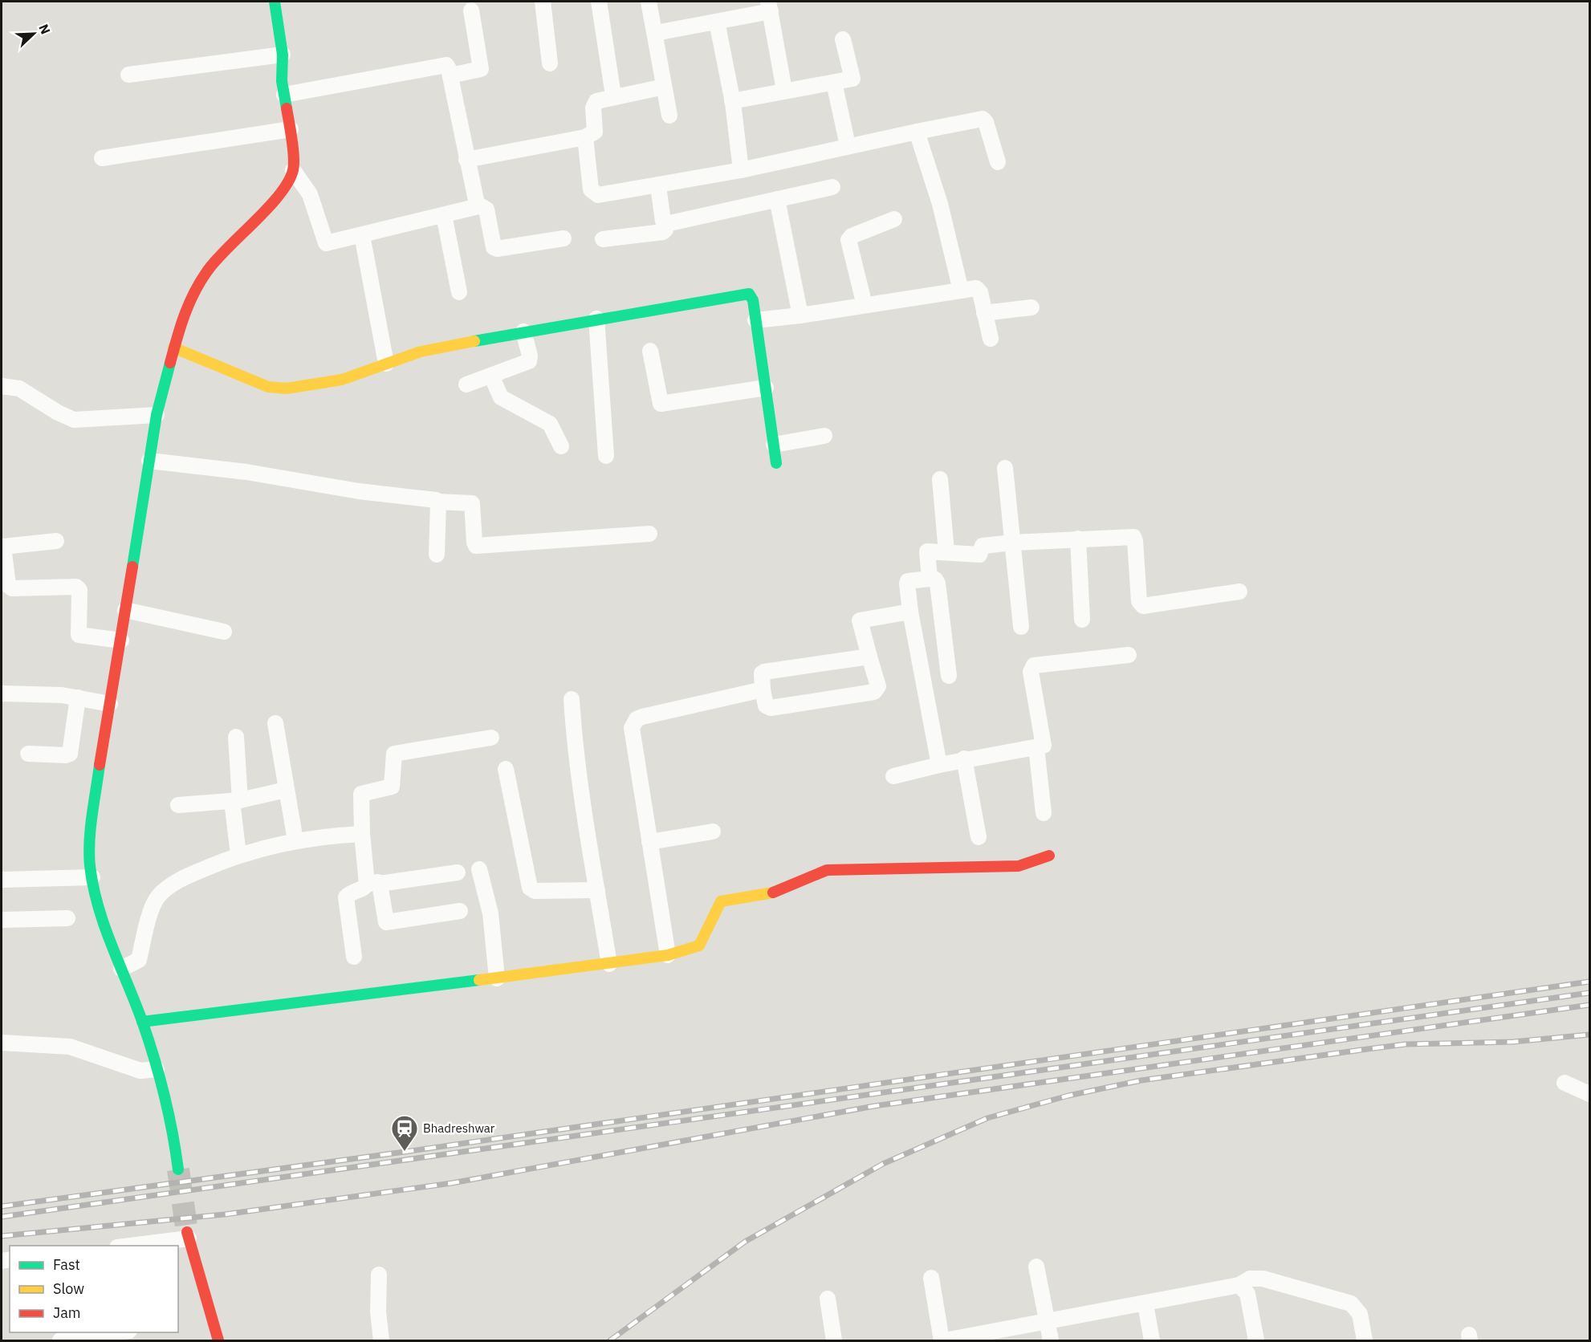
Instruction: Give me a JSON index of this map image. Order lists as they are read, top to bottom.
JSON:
{
  "places": {
    "station": ["Bhadreshwar"]
  },
  "legend": ["Fast", "Slow", "Jam"],
  "north": "top right"
}
